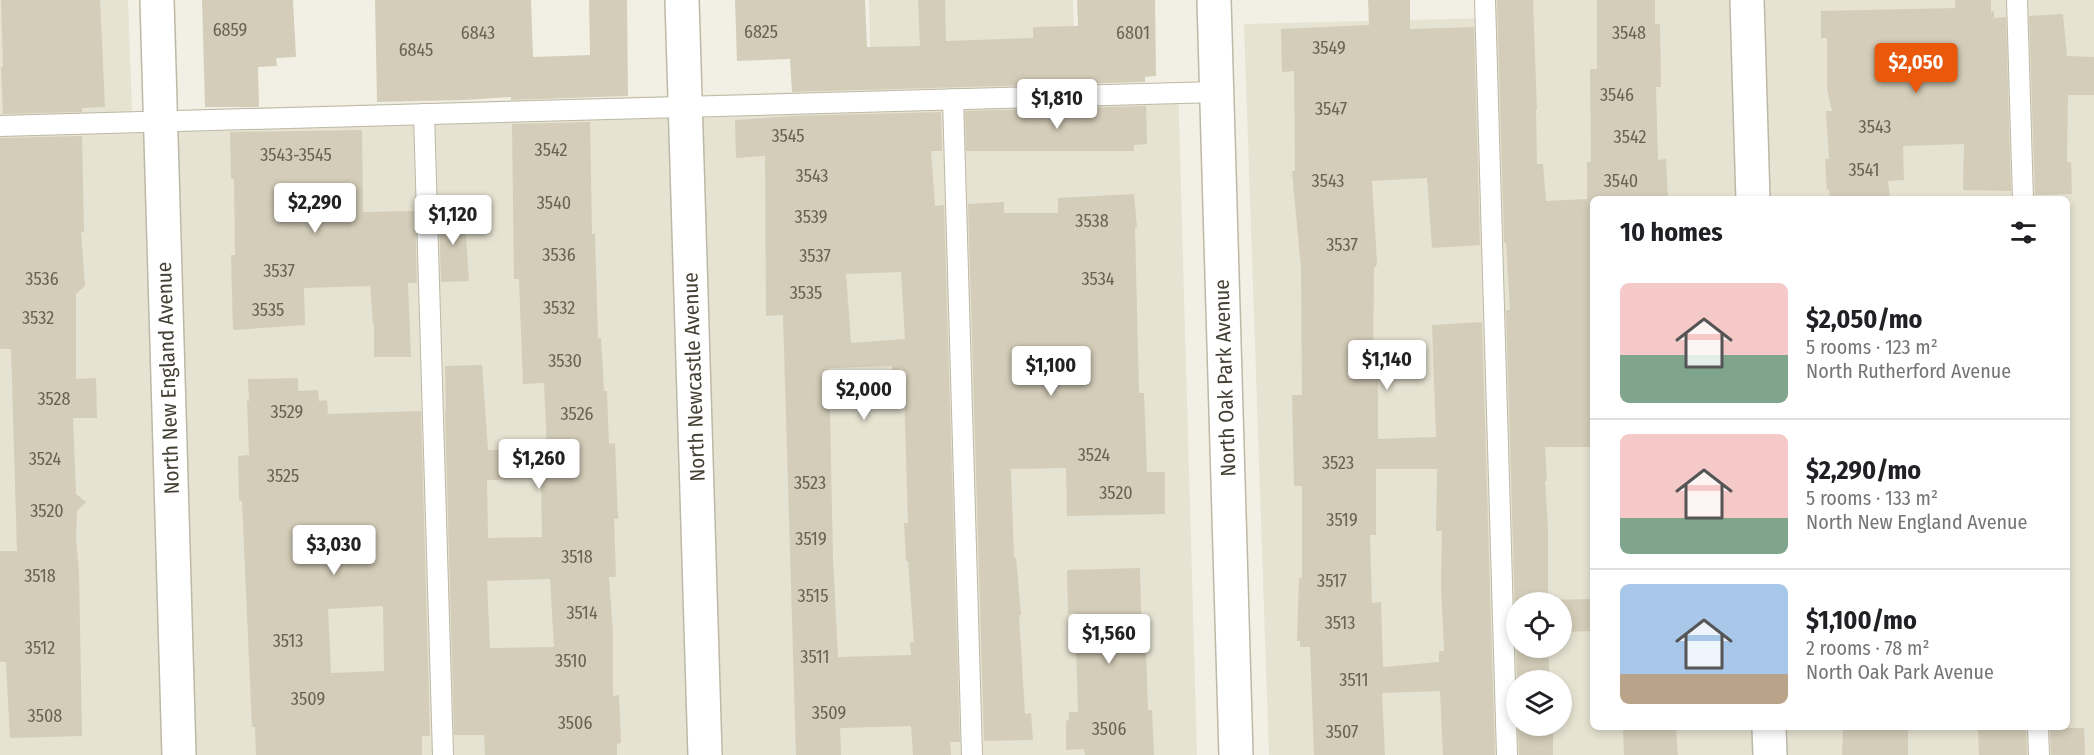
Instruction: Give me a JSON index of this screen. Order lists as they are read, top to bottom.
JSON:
{
  "streets": {
    "street": ["North Newcastle Avenue", "North New England Avenue", "North Oak Park Avenue"]
  },
  "house_numbers": [
    "6859",
    "6825",
    "6843",
    "6801",
    "3548",
    "3549",
    "6845",
    "3546",
    "3547",
    "3543",
    "3545",
    "3542",
    "3542",
    "3543-3545",
    "3541",
    "3543",
    "3543",
    "3540",
    "3540",
    "3539",
    "3538",
    "3537",
    "3536",
    "3537",
    "3537",
    "3536",
    "3534",
    "3535",
    "3532",
    "3535",
    "3532",
    "3530",
    "3528",
    "3529",
    "3526",
    "3524",
    "3524",
    "3523",
    "3525",
    "3523",
    "3520",
    "3520",
    "3519",
    "3519",
    "3518",
    "3518",
    "3517",
    "3515",
    "3514",
    "3513",
    "3513",
    "3512",
    "3511",
    "3510",
    "3511",
    "3509",
    "3509",
    "3508",
    "3506",
    "3506",
    "3507"
  ],
  "page": {
    "price": [
      "$2,050",
      "$1,810",
      "$2,290",
      "$1,120",
      "$1,140",
      "$1,100",
      "$2,000",
      "$1,260",
      "$3,030",
      "$1,560"
    ],
    "heading": "10 homes",
    "list": [
      {
        "name": "$2,050/mo",
        "note": "5 rooms · 123 m² · North Rutherford Avenue"
      },
      {
        "name": "$2,290/mo",
        "note": "5 rooms · 133 m² · North New England Avenue"
      },
      {
        "name": "$1,100/mo",
        "note": "2 rooms · 78 m² · North Oak Park Avenue"
      }
    ]
  }
}
